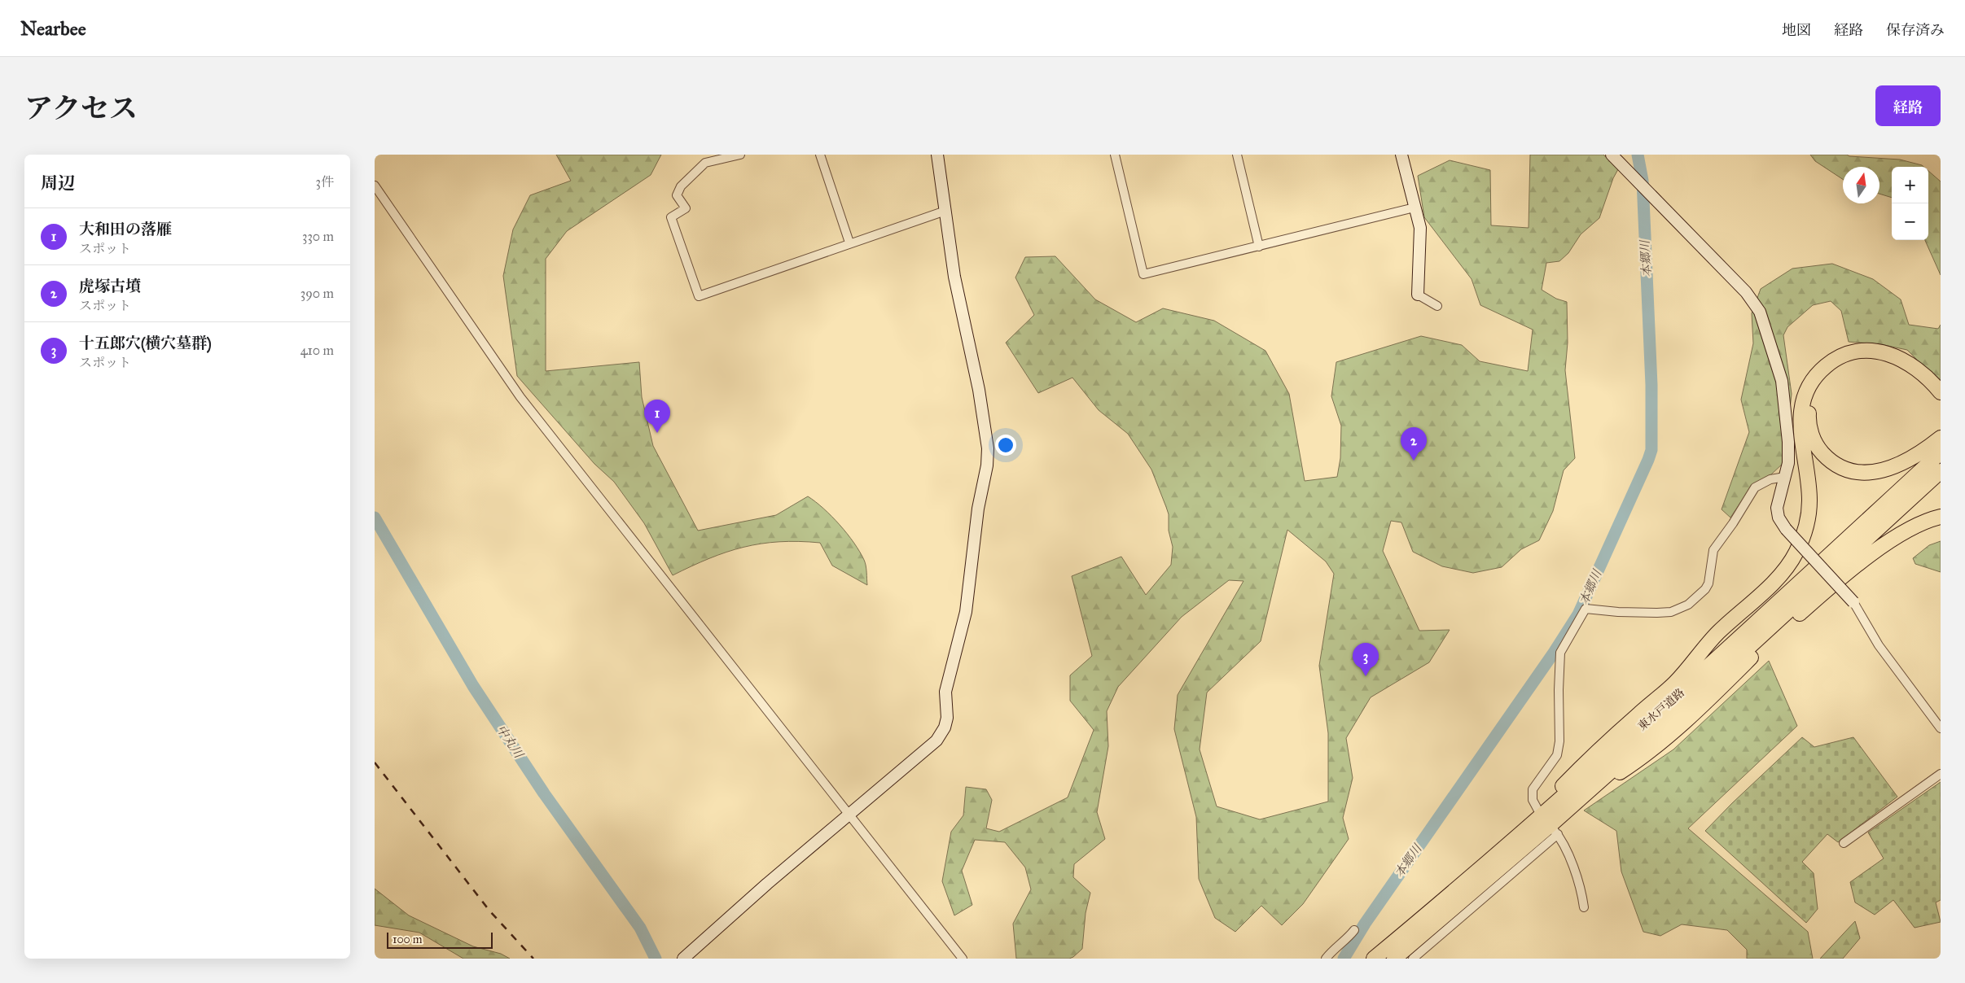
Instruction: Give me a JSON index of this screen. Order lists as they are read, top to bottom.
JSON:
{
  "streets": {
    "highway": ["東水戸道路"]
  },
  "water": ["本郷川", "中丸川"],
  "scale_bar": "100 m",
  "north": "top",
  "page": {
    "header": "Nearbee",
    "nav": ["地図", "経路", "保存済み"],
    "title": "アクセス",
    "buttons": "経路",
    "heading": ["周辺", "3件"],
    "map_buttons": ["+", "−"],
    "list": [
      {
        "mark": "1",
        "name": "大和田の落雁",
        "note": "スポット",
        "value": "330 m"
      },
      {
        "mark": "2",
        "name": "虎塚古墳",
        "note": "スポット",
        "value": "390 m"
      },
      {
        "mark": "3",
        "name": "十五郎穴(横穴墓群)",
        "note": "スポット",
        "value": "410 m"
      }
    ],
    "pins": ["1", "2", "3"],
    "scale": "100 m"
  }
}
